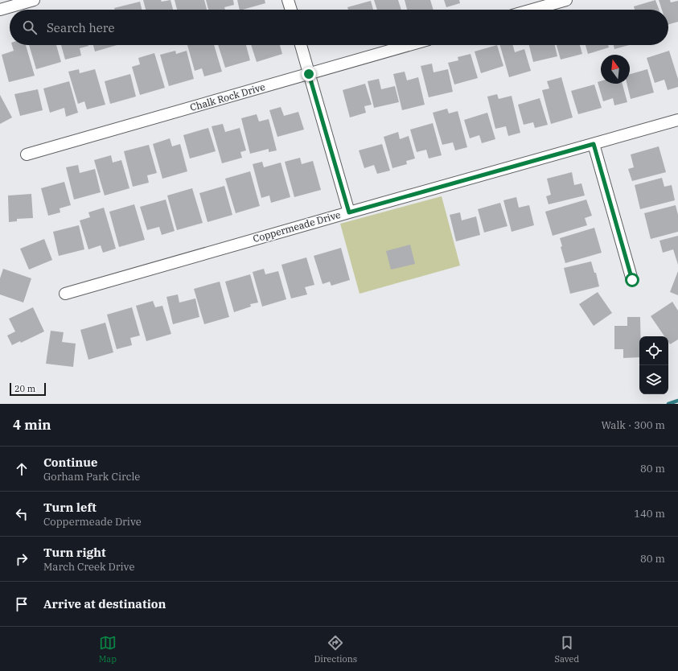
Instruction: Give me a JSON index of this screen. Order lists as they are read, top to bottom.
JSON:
{
  "streets": {
    "street": ["Chalk Rock Drive", "Coppermeade Drive"]
  },
  "scale_bar": "20 m",
  "north": "top",
  "page": {
    "search": "Search here",
    "scale": "20 m",
    "heading": ["4 min", "Walk · 300 m"],
    "list": [
      ["Continue", "Gorham Park Circle", "80 m"],
      ["Turn left", "Coppermeade Drive", "140 m"],
      ["Turn right", "March Creek Drive", "80 m"],
      "Arrive at destination"
    ],
    "nav": ["Map", "Directions", "Saved"]
  }
}
